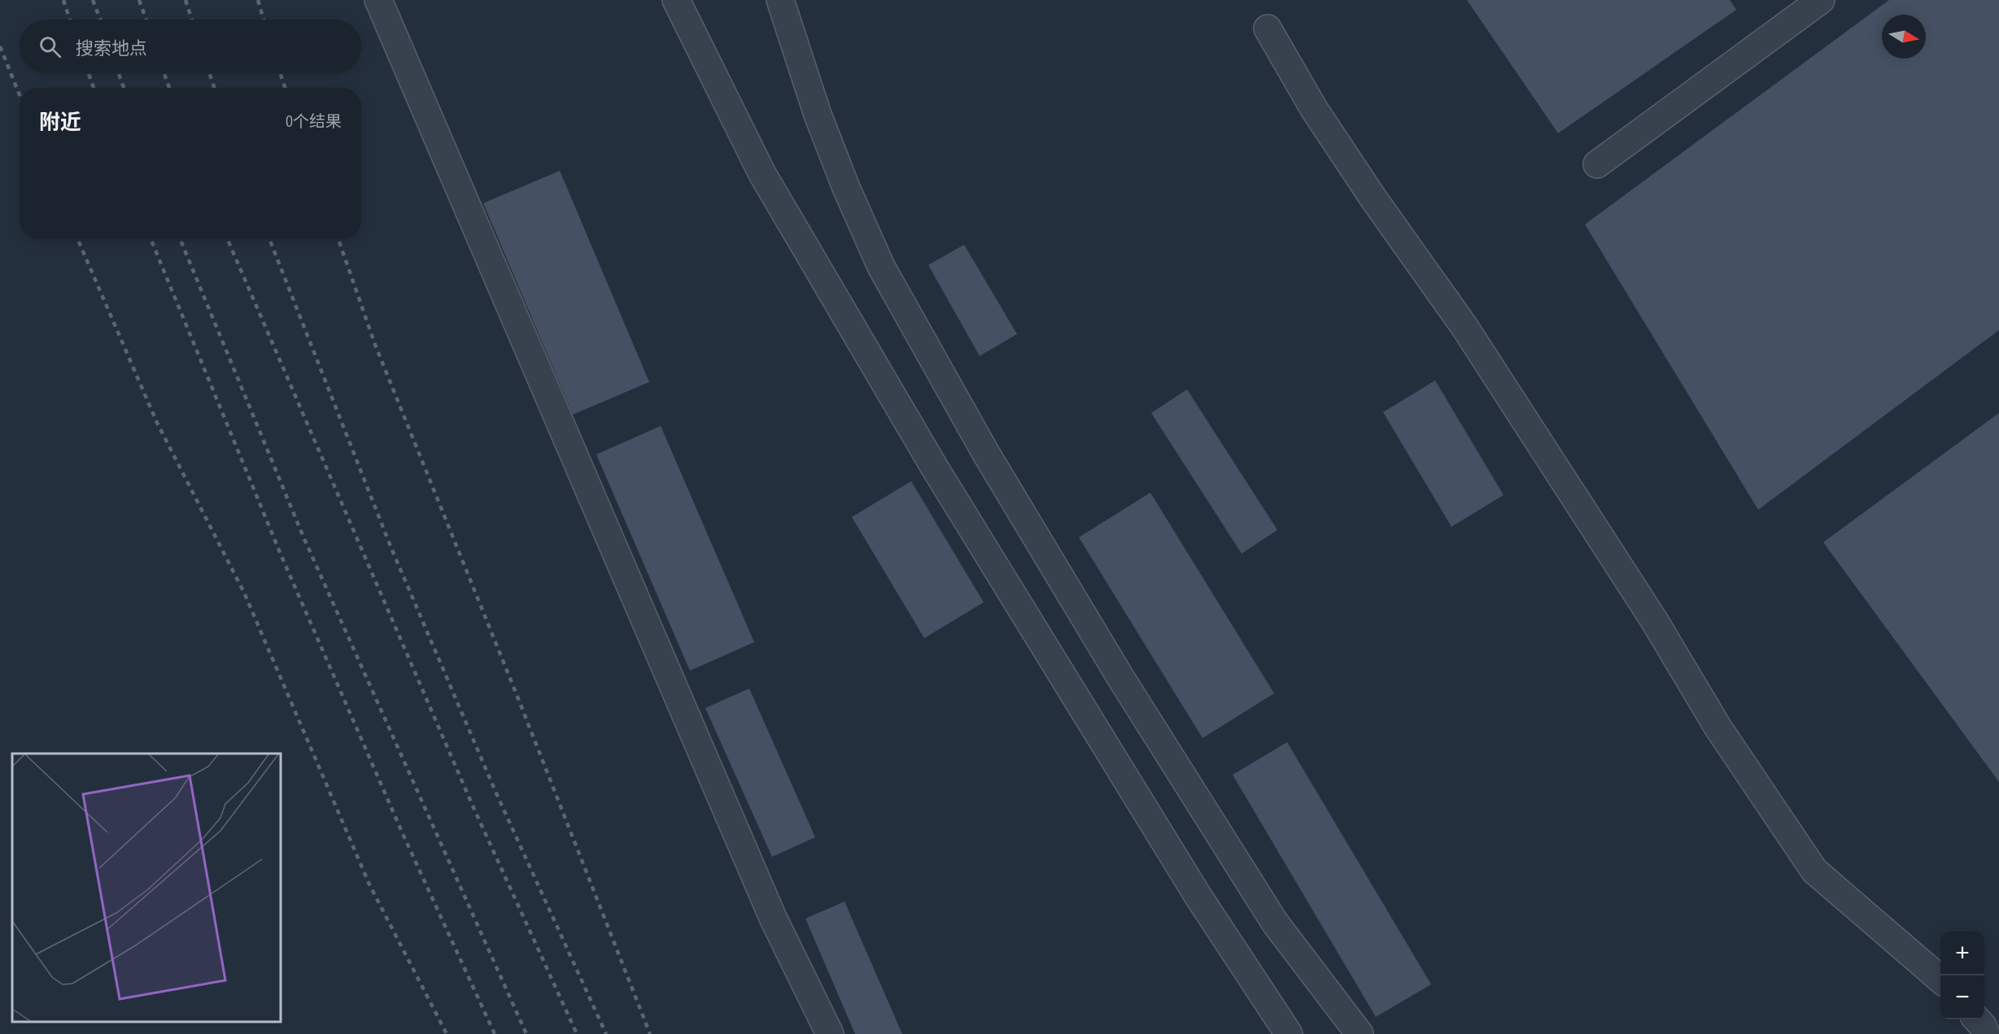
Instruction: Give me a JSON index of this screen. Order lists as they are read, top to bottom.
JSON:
{
  "north": "right",
  "page": {
    "search": "搜索地点",
    "heading": ["附近", "0个结果"],
    "map_buttons": ["+", "−"]
  }
}
